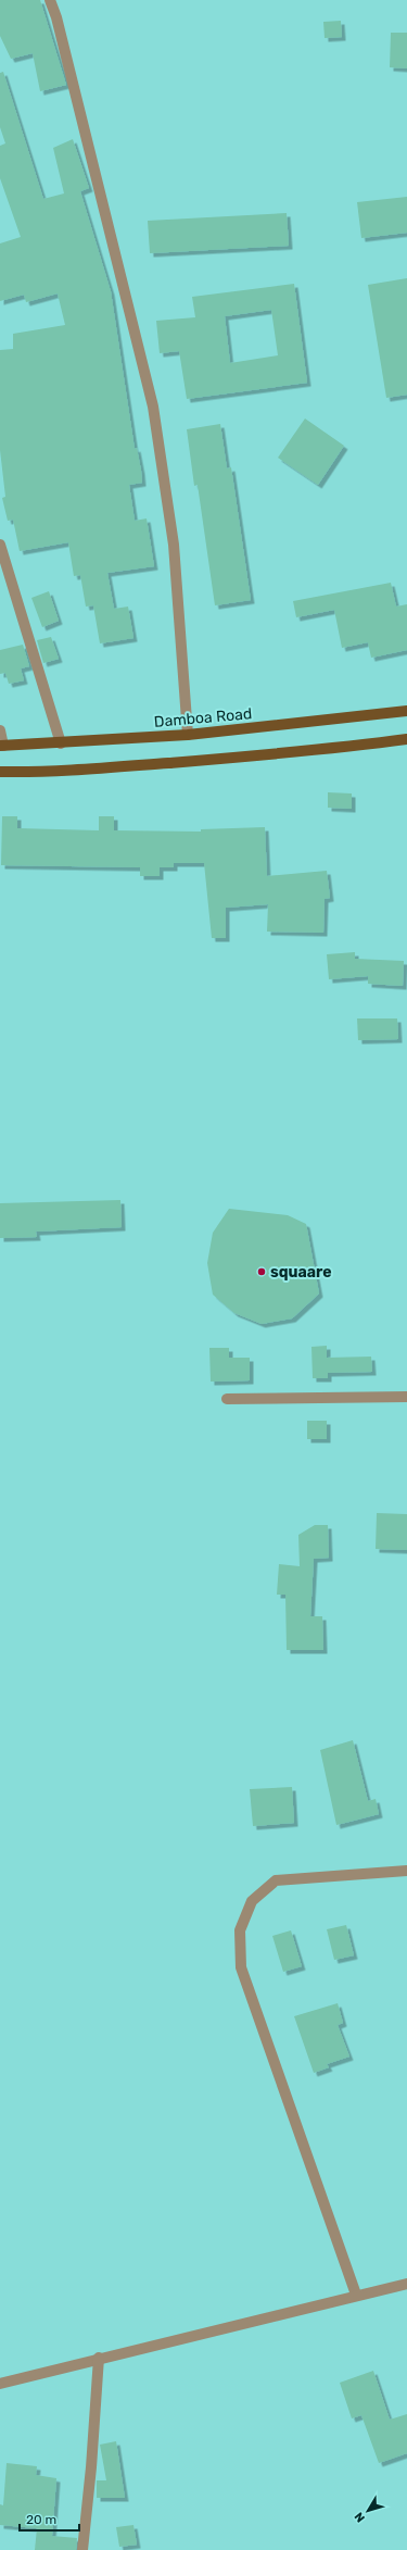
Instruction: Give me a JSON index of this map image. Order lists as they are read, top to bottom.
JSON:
{
  "streets": {
    "main road": ["Damboa Road"]
  },
  "places": ["squaare"],
  "scale_bar": "20 m",
  "north": "bottom left"
}
